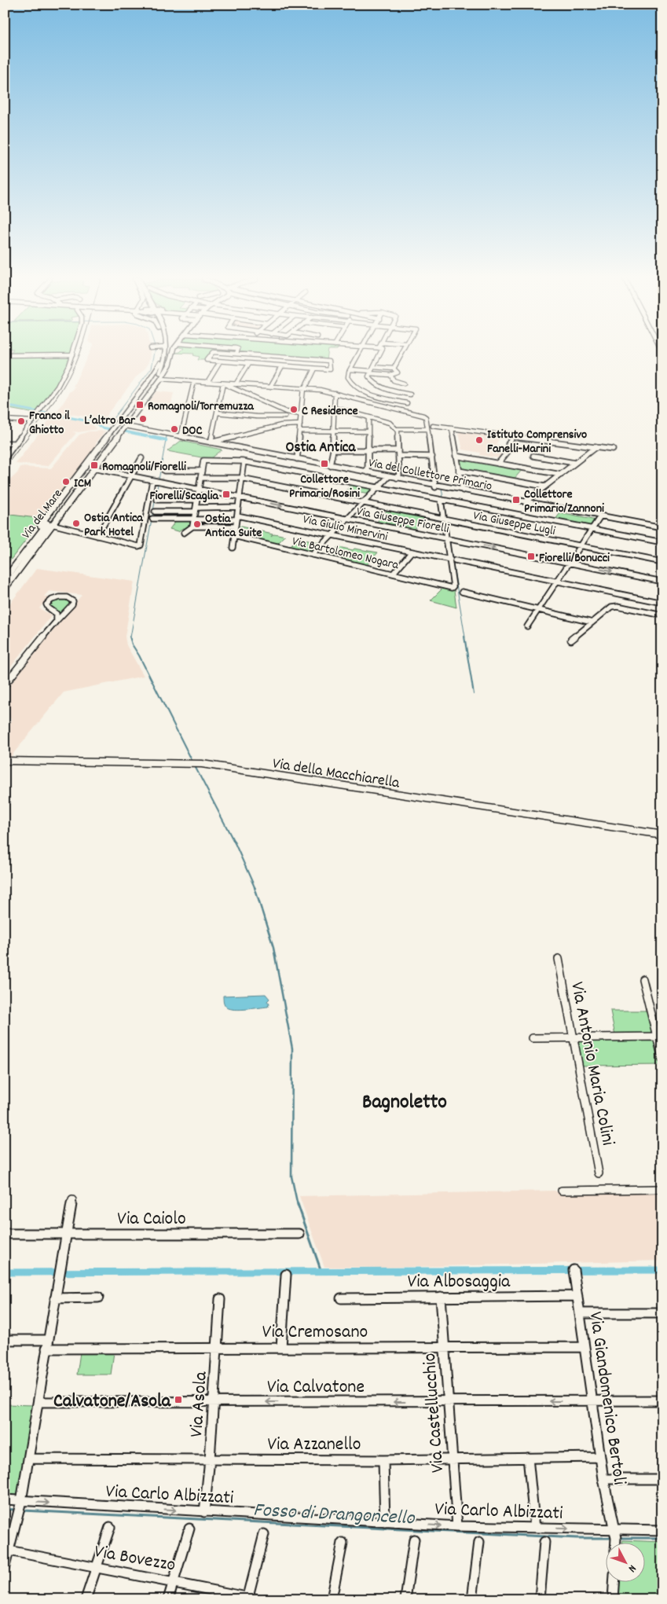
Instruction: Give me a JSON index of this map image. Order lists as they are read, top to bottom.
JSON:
{
  "streets": {
    "main road": ["Via del Mare"],
    "street": [
      "Via del Collettore Primario",
      "Via Giuseppe Fiorelli",
      "Via Giuseppe Lugli",
      "Via Giulio Minervini",
      "Via Bartolomeo Nogara",
      "Via della Macchiarella",
      "Via Antonio Maria Colini",
      "Via Caiolo",
      "Via Albosaggia",
      "Via Cremosano",
      "Via Calvatone",
      "Via Giandomenico Bertoli",
      "Via Asola",
      "Via Castellucchio",
      "Via Azzanello",
      "Via Carlo Albizzati",
      "Via Bovezzo"
    ]
  },
  "crossings": [
    ["Via Giulio Minervini", "Via Bartolomeo Nogara"],
    ["Via Albosaggia", "Via Giandomenico Bertoli"],
    ["Via Albosaggia", "Via Castellucchio"],
    ["Via Cremosano", "Via Giandomenico Bertoli"],
    ["Via Cremosano", "Via Asola"],
    ["Via Cremosano", "Via Castellucchio"],
    ["Via Calvatone", "Via Giandomenico Bertoli"],
    ["Via Calvatone", "Via Asola"],
    ["Via Calvatone", "Via Castellucchio"],
    ["Via Giandomenico Bertoli", "Via Azzanello"],
    ["Via Giandomenico Bertoli", "Via Carlo Albizzati"],
    ["Via Asola", "Via Azzanello"],
    ["Via Asola", "Via Carlo Albizzati"],
    ["Via Castellucchio", "Via Azzanello"],
    ["Via Castellucchio", "Via Carlo Albizzati"]
  ],
  "one_way": ["Via Calvatone", "Via Carlo Albizzati"],
  "districts": ["Ostia Antica", "Bagnoletto"],
  "water": ["Fosso di Drangoncello"],
  "places": {
    "transit": [
      "Romagnoli/Torremuzza",
      "Collettore Primario/Rosini",
      "Romagnoli/Fiorelli",
      "Fiorelli/Scaglia",
      "Collettore Primario/Zannoni",
      "Fiorelli/Bonucci",
      "Calvatone/Asola"
    ],
    "other": [
      "C Residence",
      "L’altro Bar",
      "Franco il Ghiotto",
      "DOC",
      "Istituto Comprensivo Fanelli-Marini",
      "ICM",
      "Ostia Antica Park Hotel",
      "Ostia Antica Suite"
    ]
  },
  "north": "bottom right"
}
